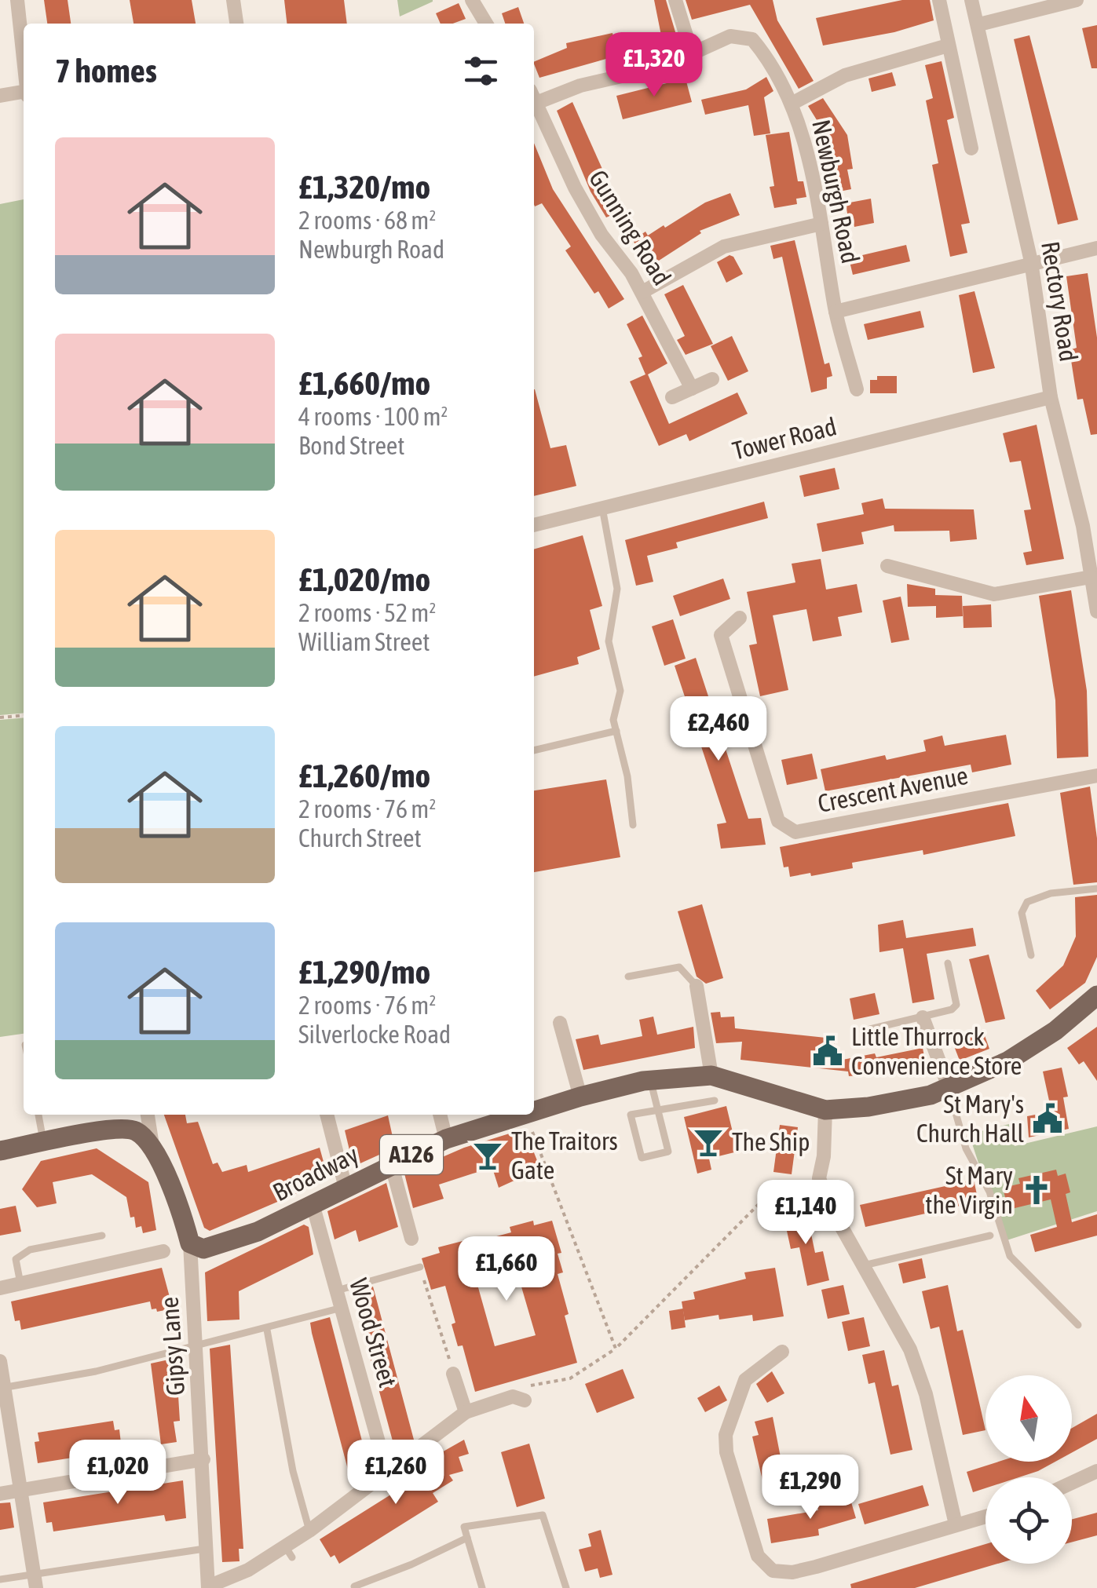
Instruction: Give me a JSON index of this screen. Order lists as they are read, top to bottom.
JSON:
{
  "streets": {
    "main road": ["A126", "Broadway"],
    "street": [
      "Newburgh Road",
      "Gunning Road",
      "Rectory Road",
      "Tower Road",
      "Crescent Avenue",
      "Wood Street",
      "Gipsy Lane"
    ]
  },
  "crossings": [
    ["Rectory Road", "Tower Road"],
    ["A126", "Broadway"],
    ["Broadway", "Wood Street"],
    ["Broadway", "Gipsy Lane"]
  ],
  "places": {
    "public building": ["Little Thurrock Convenience Store", "St Mary's Church Hall"],
    "bar": ["The Ship", "The Traitors Gate"],
    "church": ["St Mary the Virgin"]
  },
  "north": "top",
  "page": {
    "heading": "7 homes",
    "price": [
      "£1,320",
      "£2,460",
      "£1,140",
      "£1,660",
      "£1,020",
      "£1,260",
      "£1,290"
    ],
    "list": [
      {
        "name": "£1,320/mo",
        "note": "2 rooms · 68 m² · Newburgh Road"
      },
      {
        "name": "£1,660/mo",
        "note": "4 rooms · 100 m² · Bond Street"
      },
      {
        "name": "£1,020/mo",
        "note": "2 rooms · 52 m² · William Street"
      },
      {
        "name": "£1,260/mo",
        "note": "2 rooms · 76 m² · Church Street"
      },
      {
        "name": "£1,290/mo",
        "note": "2 rooms · 76 m² · Silverlocke Road"
      }
    ]
  }
}
